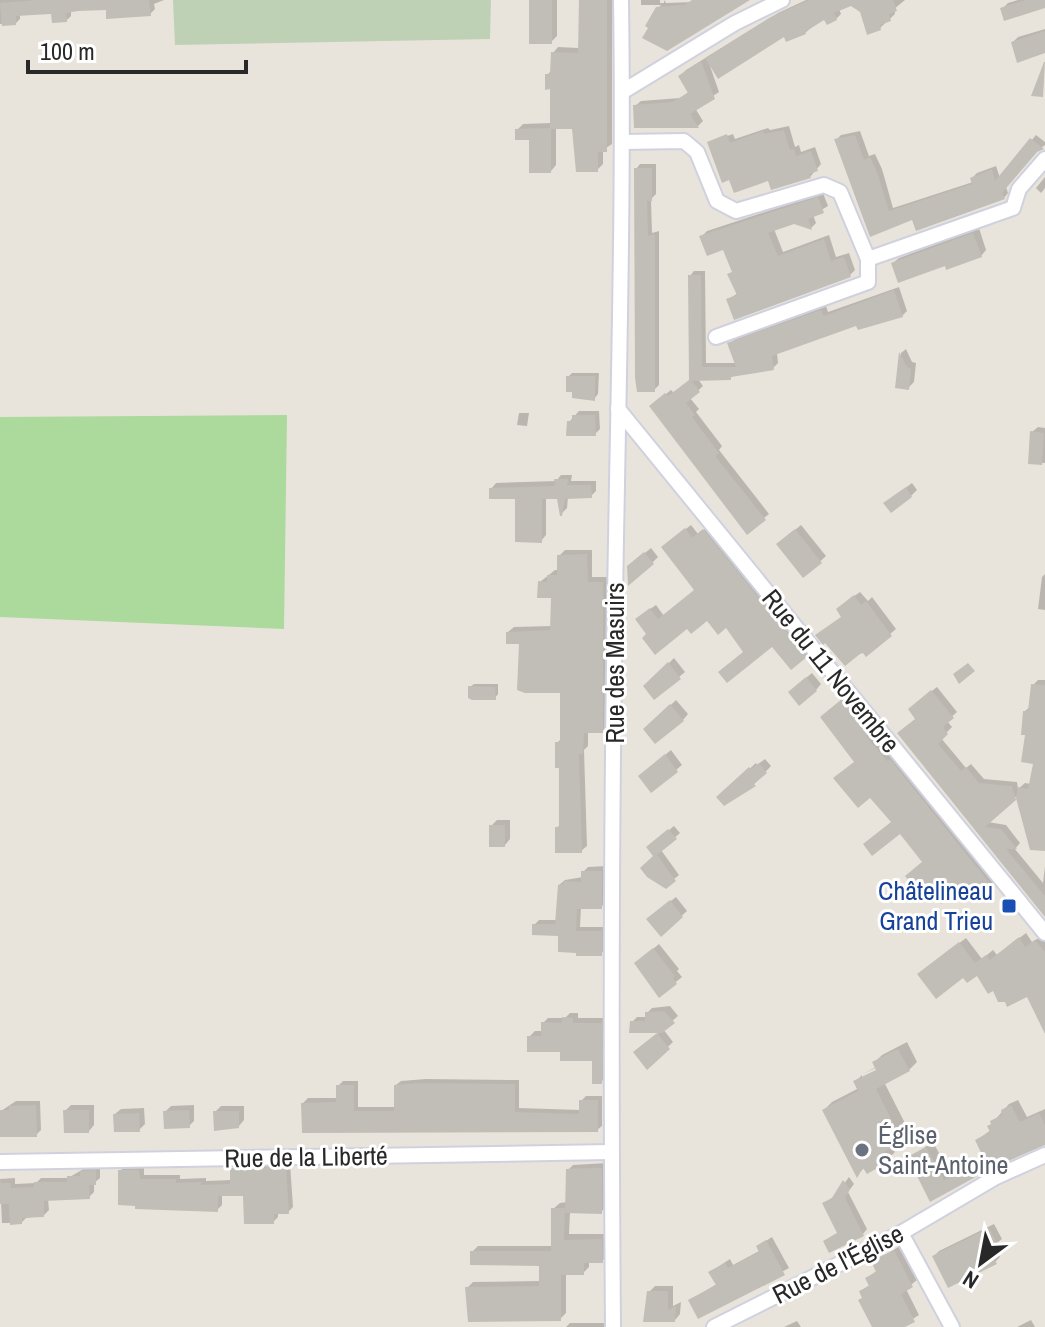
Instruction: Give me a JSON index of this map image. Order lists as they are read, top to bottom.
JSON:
{
  "streets": {
    "street": [
      "Rue des Masuirs",
      "Rue du 11 Novembre",
      "Rue de la Liberté",
      "Rue de l'Église"
    ]
  },
  "crossings": [
    ["Rue des Masuirs", "Rue du 11 Novembre"],
    ["Rue des Masuirs", "Rue de la Liberté"]
  ],
  "places": {
    "transit": ["Châtelineau Grand Trieu"],
    "other": ["Église Saint-Antoine"]
  },
  "scale_bar": "100 m",
  "north": "bottom left"
}
